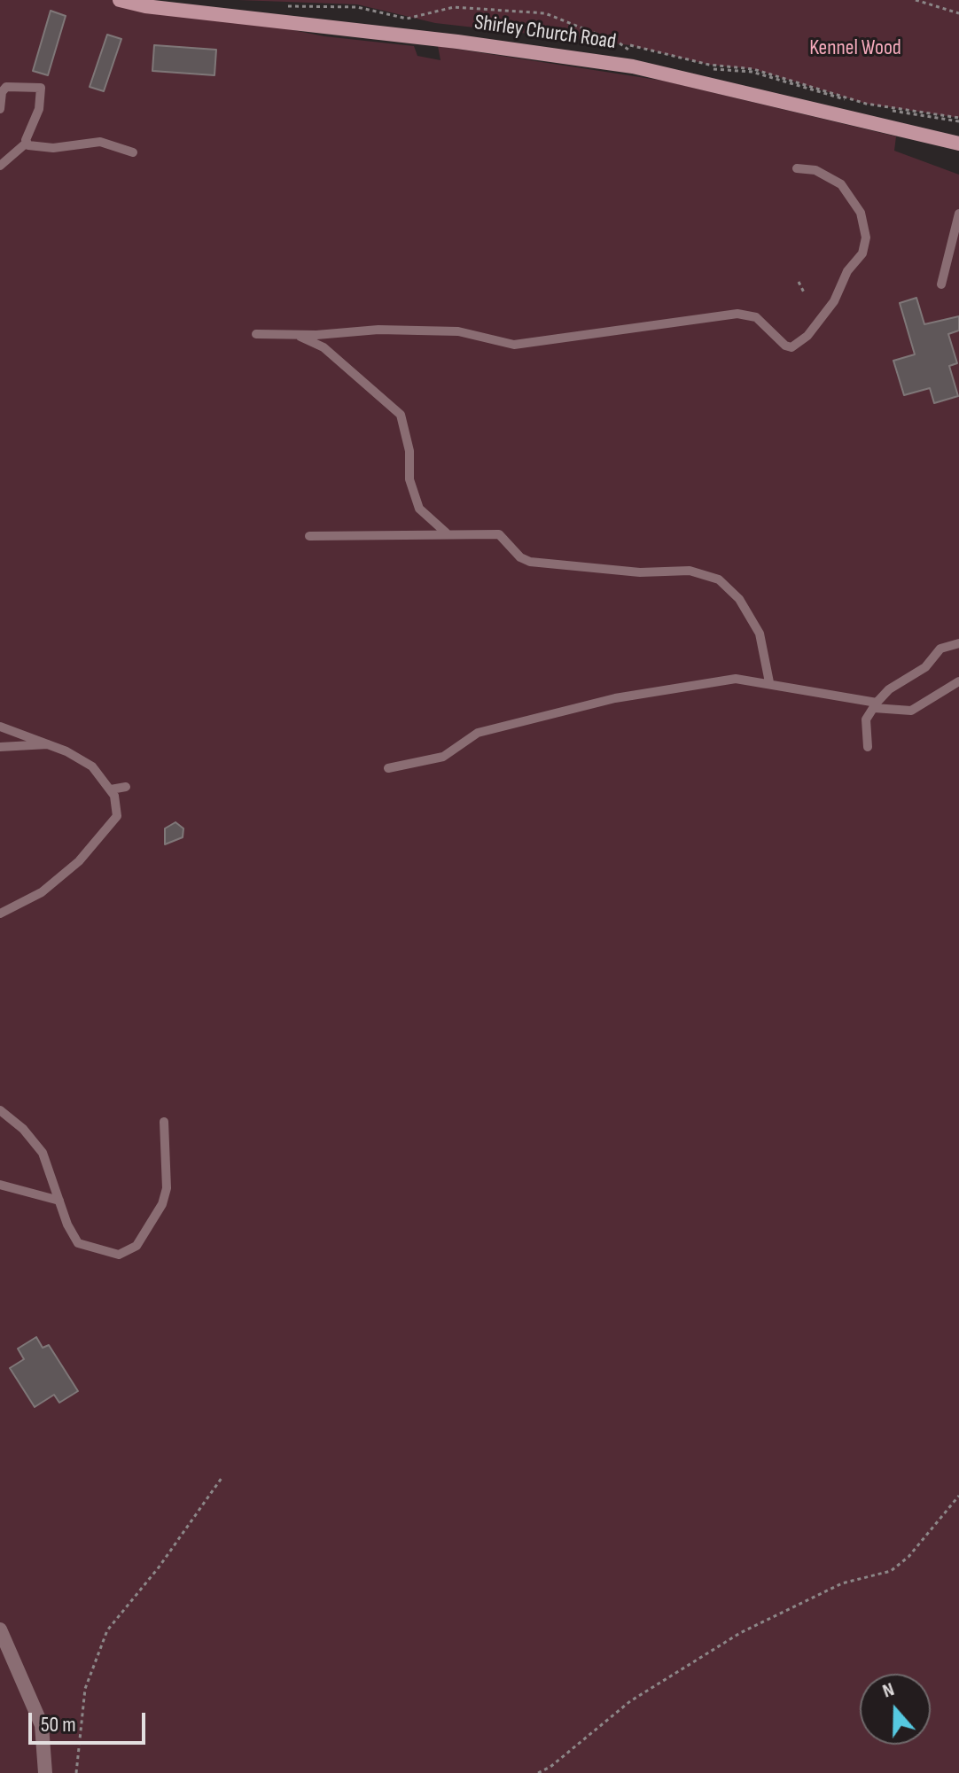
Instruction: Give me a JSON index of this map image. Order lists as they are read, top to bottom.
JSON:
{
  "streets": {
    "street": ["Shirley Church Road"]
  },
  "parks": ["Kennel Wood"],
  "scale_bar": "50 m",
  "north": "top"
}
